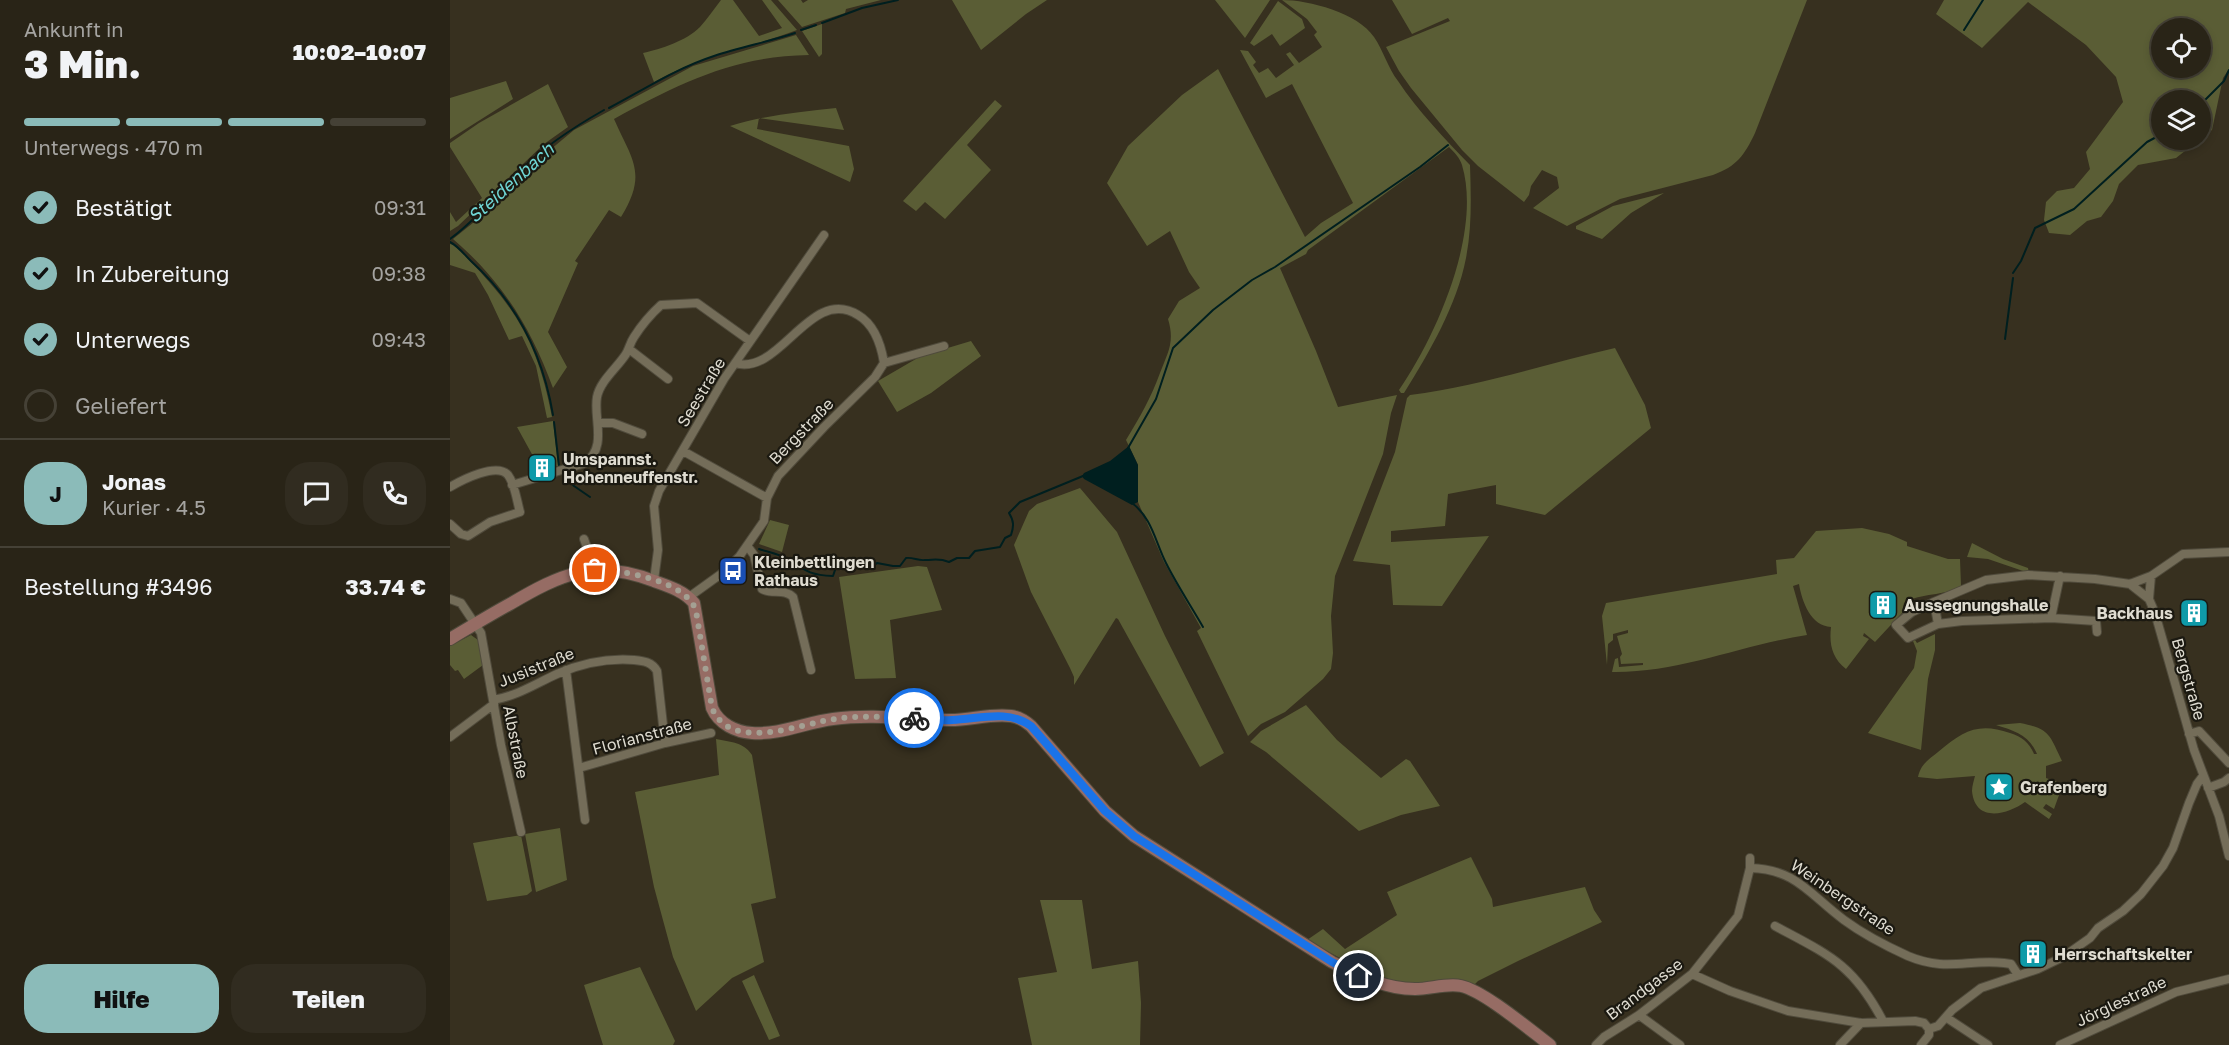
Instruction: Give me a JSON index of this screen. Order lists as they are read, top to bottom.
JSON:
{
  "streets": {
    "street": [
      "Seestraße",
      "Bergstraße",
      "Jusistraße",
      "Florianstraße",
      "Albstraße",
      "Weinbergstraße",
      "Brandgasse",
      "Jörglestraße"
    ]
  },
  "crossings": [
    ["Jusistraße", "Florianstraße"],
    ["Jusistraße", "Albstraße"],
    ["Weinbergstraße", "Brandgasse"]
  ],
  "water": ["Steidenbach"],
  "places": {
    "building": [
      "Umspannst. Hohenneuffenstr.",
      "Aussegnungshalle",
      "Backhaus",
      "Herrschaftskelter"
    ],
    "bus stop": ["Kleinbettlingen Rathaus"],
    "place": ["Grafenberg"]
  },
  "page": {
    "heading": ["3 Min.", "Ankunft in", "10:02–10:07"],
    "panel": [
      "Jonas",
      "Kurier · 4.5",
      "Bestellung #3496",
      "33.74 €"
    ],
    "bar": "Unterwegs · 470 m",
    "list": [
      ["Bestätigt", "09:31"],
      ["In Zubereitung", "09:38"],
      ["Unterwegs", "09:43"],
      "Geliefert"
    ],
    "round": "J",
    "buttons": ["Hilfe", "Teilen"]
  }
}
